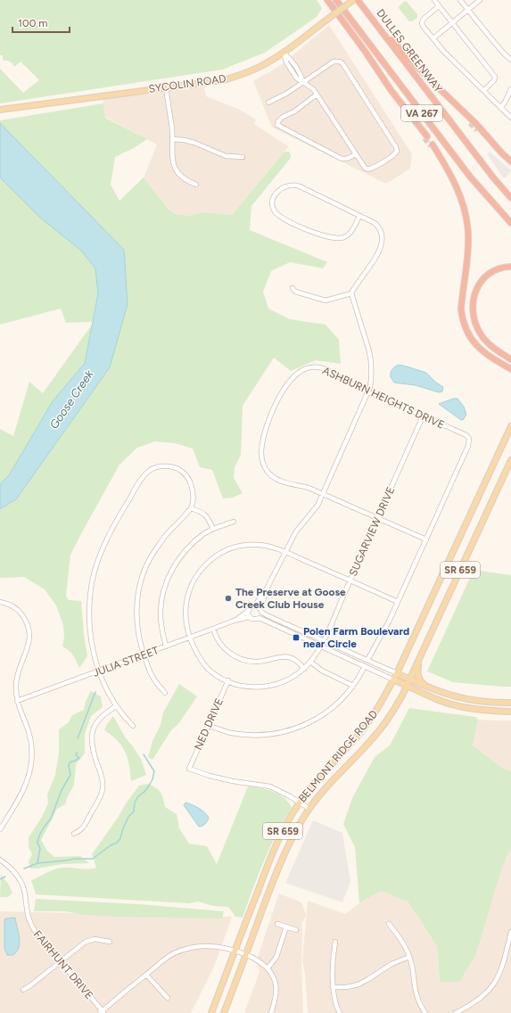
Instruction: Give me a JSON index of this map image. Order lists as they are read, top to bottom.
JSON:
{
  "streets": {
    "highway": ["DULLES GREENWAY", "VA 267"],
    "main road": ["SYCOLIN ROAD", "SR 659", "BELMONT RIDGE ROAD"],
    "street": [
      "ASHBURN HEIGHTS DRIVE",
      "SUGARVIEW DRIVE",
      "JULIA STREET",
      "NED DRIVE",
      "FAIRHUNT DRIVE"
    ]
  },
  "crossings": [
    ["ASHBURN HEIGHTS DRIVE", "SUGARVIEW DRIVE"],
    ["SUGARVIEW DRIVE", "JULIA STREET"],
    ["SUGARVIEW DRIVE", "NED DRIVE"],
    ["NED DRIVE", "BELMONT RIDGE ROAD"]
  ],
  "water": ["Goose Creek"],
  "places": {
    "other": ["The Preserve at Goose Creek Club House"],
    "transit": ["Polen Farm Boulevard near Circle"]
  },
  "scale_bar": "100 m"
}
